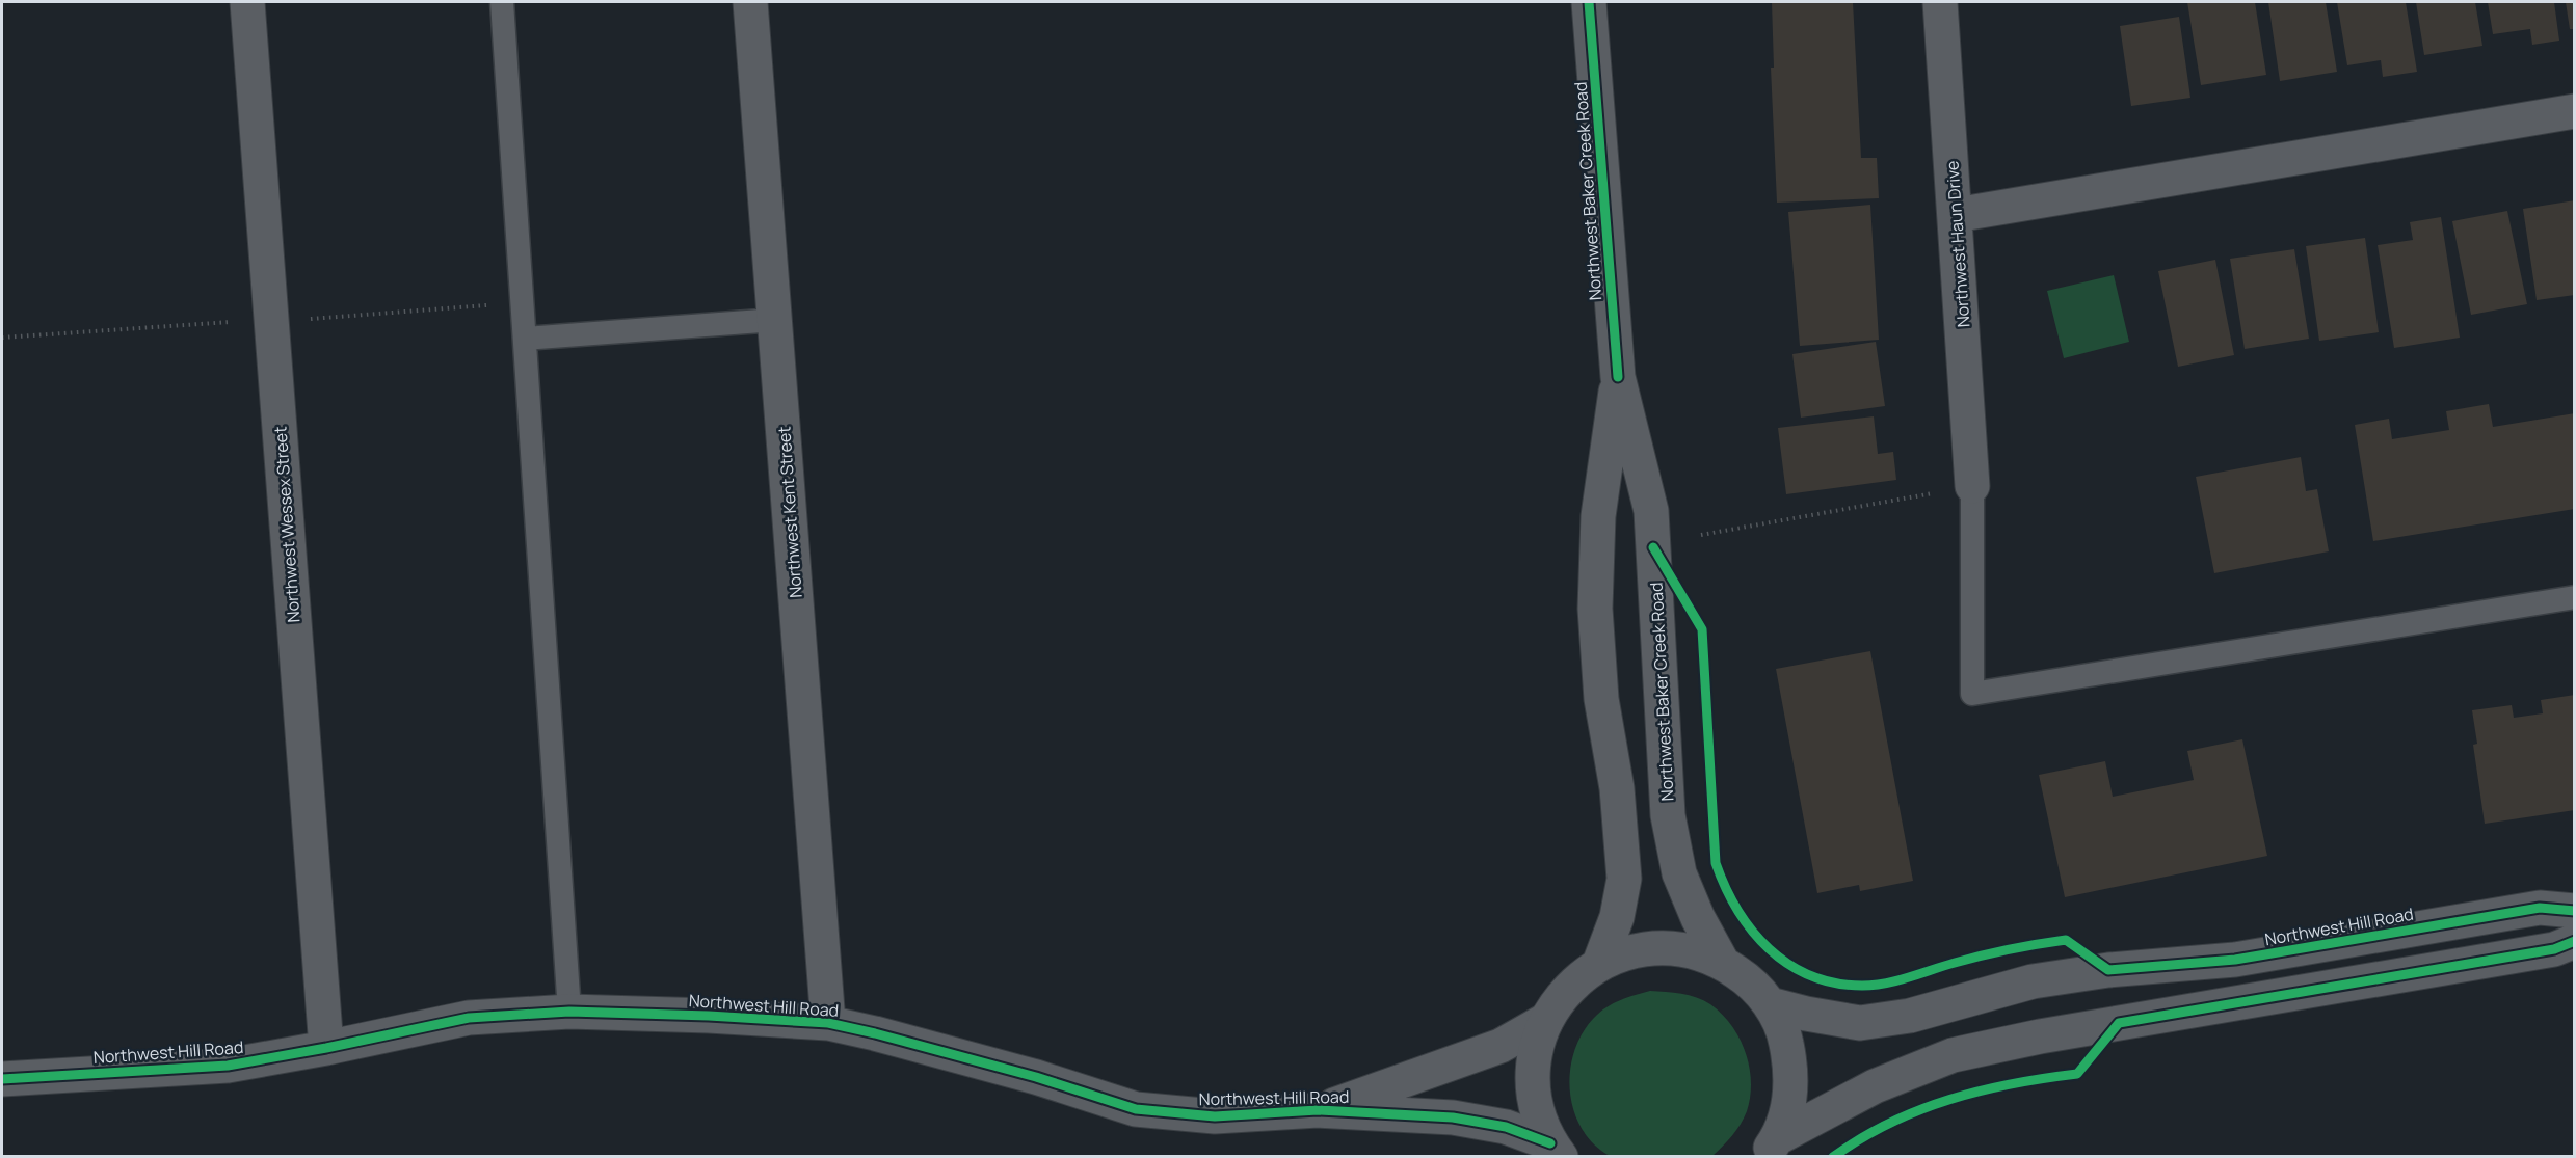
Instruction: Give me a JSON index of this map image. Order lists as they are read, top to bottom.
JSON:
{
  "streets": {
    "street": [
      "Northwest Baker Creek Road",
      "Northwest Haun Drive",
      "Northwest Kent Street",
      "Northwest Wessex Street",
      "Northwest Hill Road"
    ]
  },
  "crossings": [
    ["Northwest Kent Street", "Northwest Hill Road"],
    ["Northwest Wessex Street", "Northwest Hill Road"]
  ]
}
